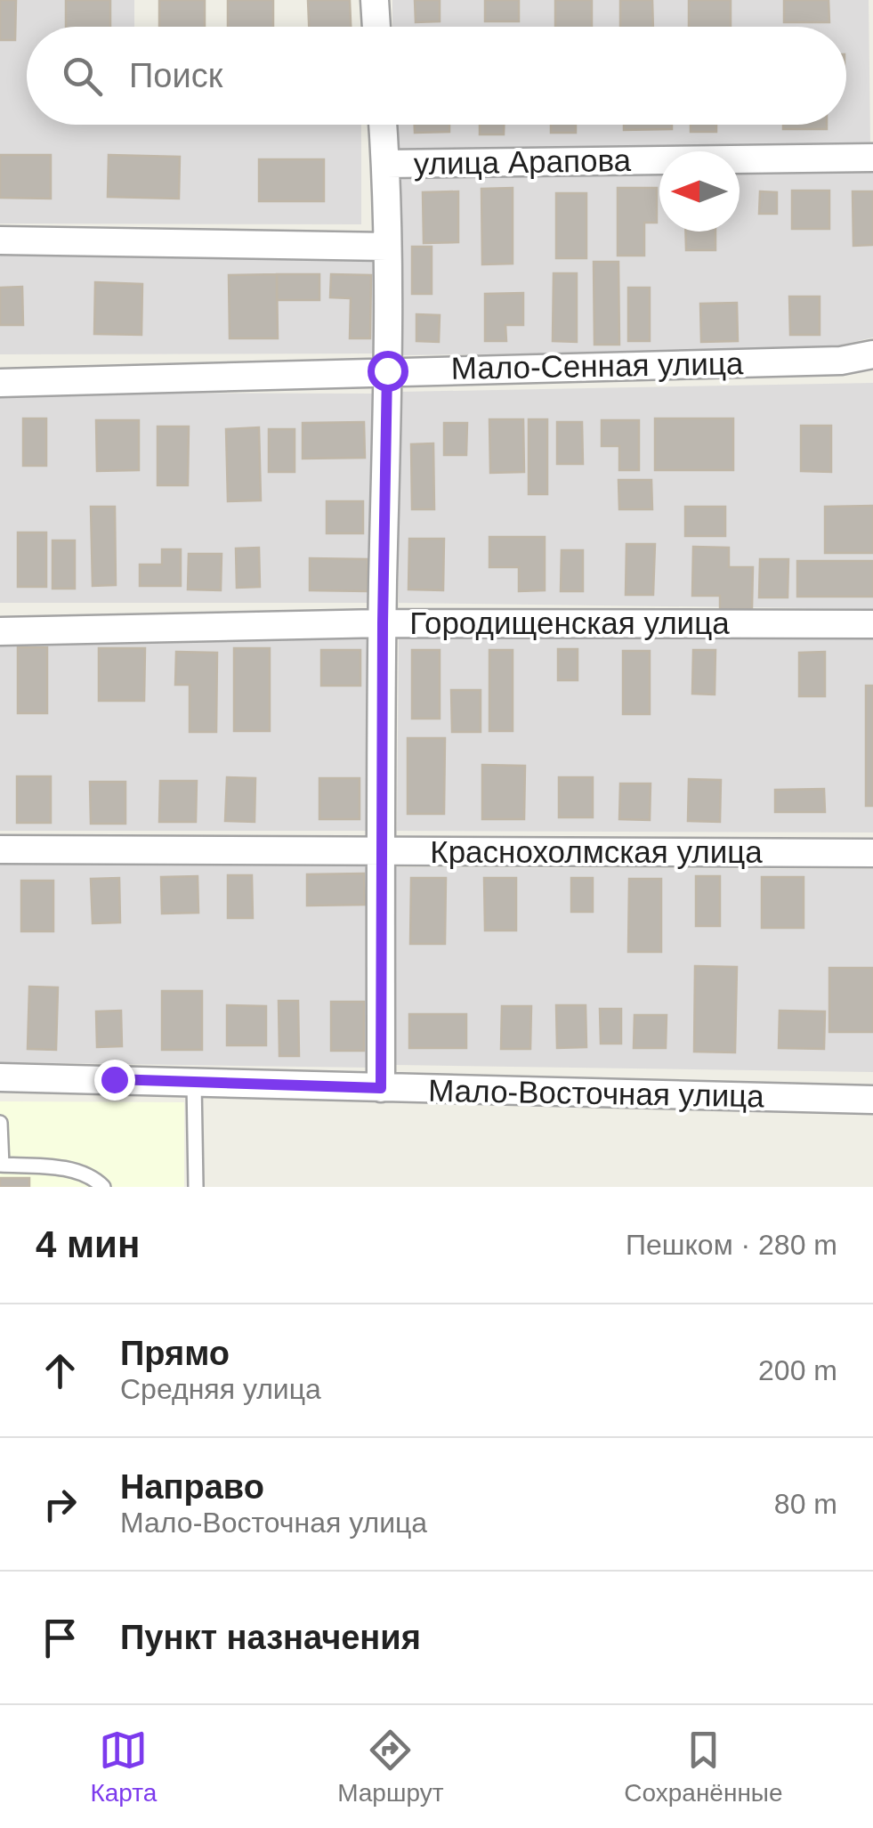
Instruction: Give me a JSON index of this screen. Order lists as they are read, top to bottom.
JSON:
{
  "streets": {
    "street": [
      "улица Арапова",
      "Мало-Сенная улица",
      "Городищенская улица",
      "Краснохолмская улица",
      "Мало-Восточная улица"
    ]
  },
  "north": "left",
  "page": {
    "search": "Поиск",
    "heading": ["4 мин", "Пешком · 280 m"],
    "list": [
      ["Прямо", "Средняя улица", "200 m"],
      ["Направо", "Мало-Восточная улица", "80 m"],
      "Пункт назначения"
    ],
    "nav": ["Карта", "Маршрут", "Сохранённые"]
  }
}
